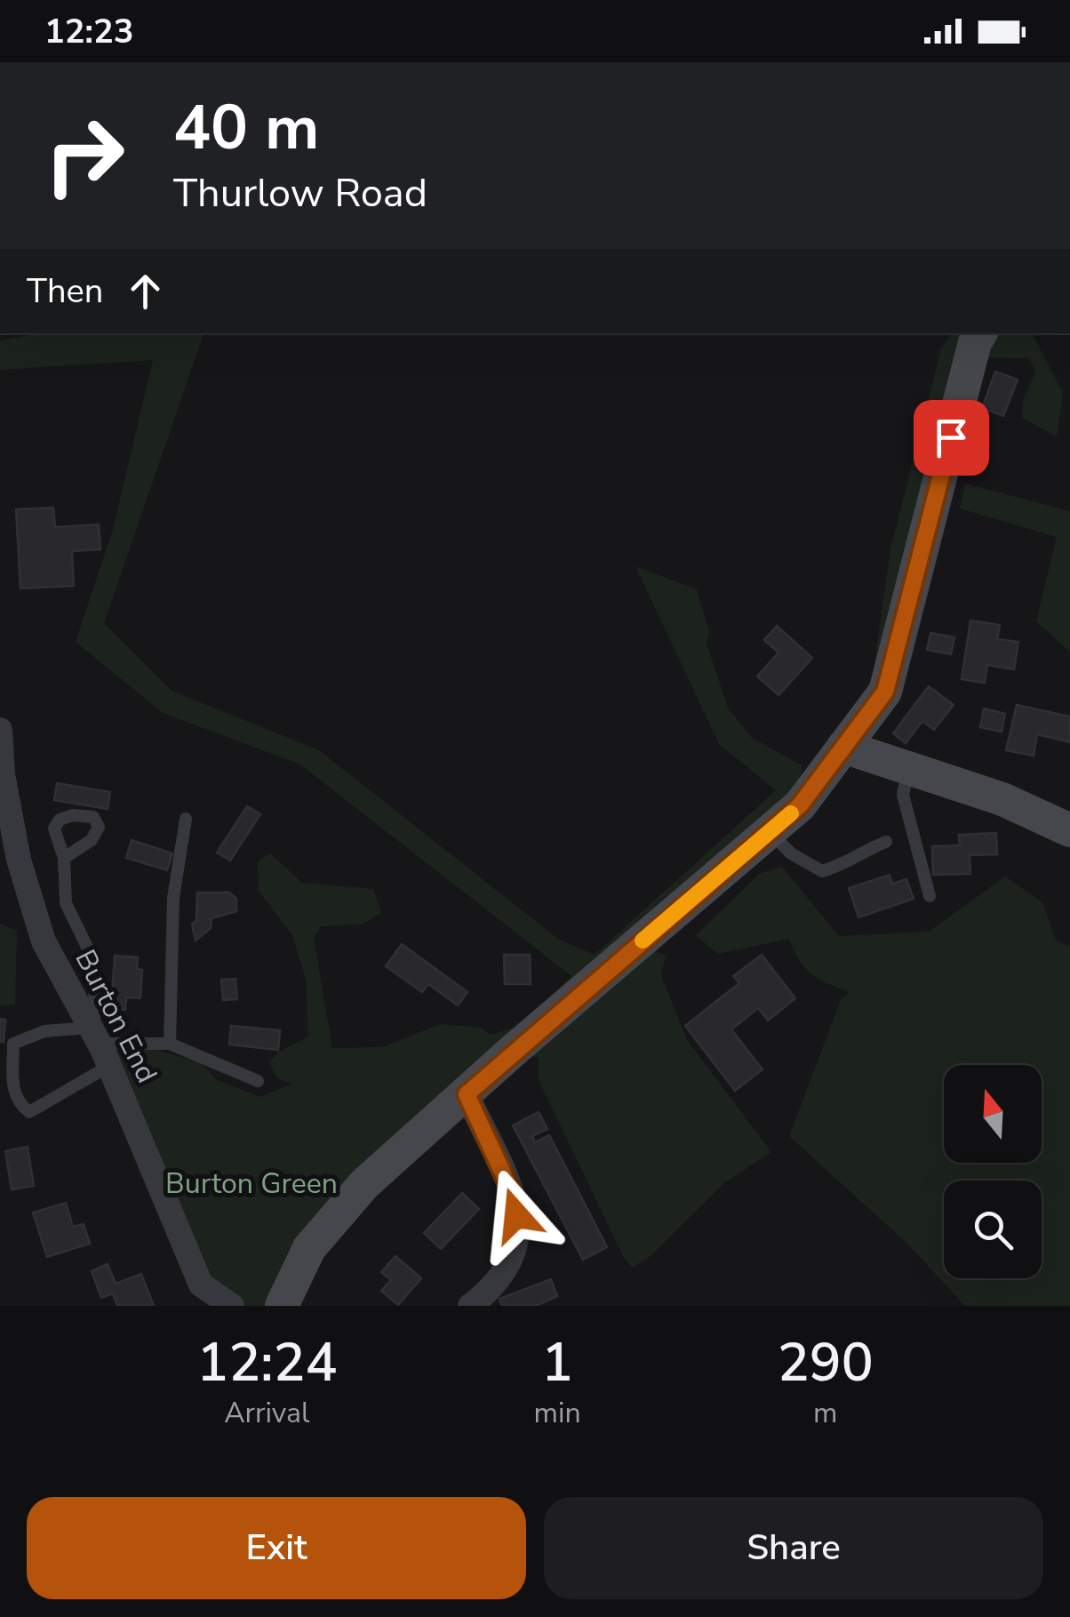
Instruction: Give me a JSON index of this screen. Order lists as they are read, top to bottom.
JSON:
{
  "streets": {
    "street": ["Burton End"]
  },
  "parks": ["Burton Green"],
  "north": "top",
  "page": {
    "status": "12:23",
    "turn": ["40 m", "Thurlow Road"],
    "then": "Then",
    "eta": [
      "12:24",
      "Arrival",
      "1",
      "min",
      "290",
      "m"
    ],
    "buttons": ["Exit", "Share"]
  }
}
